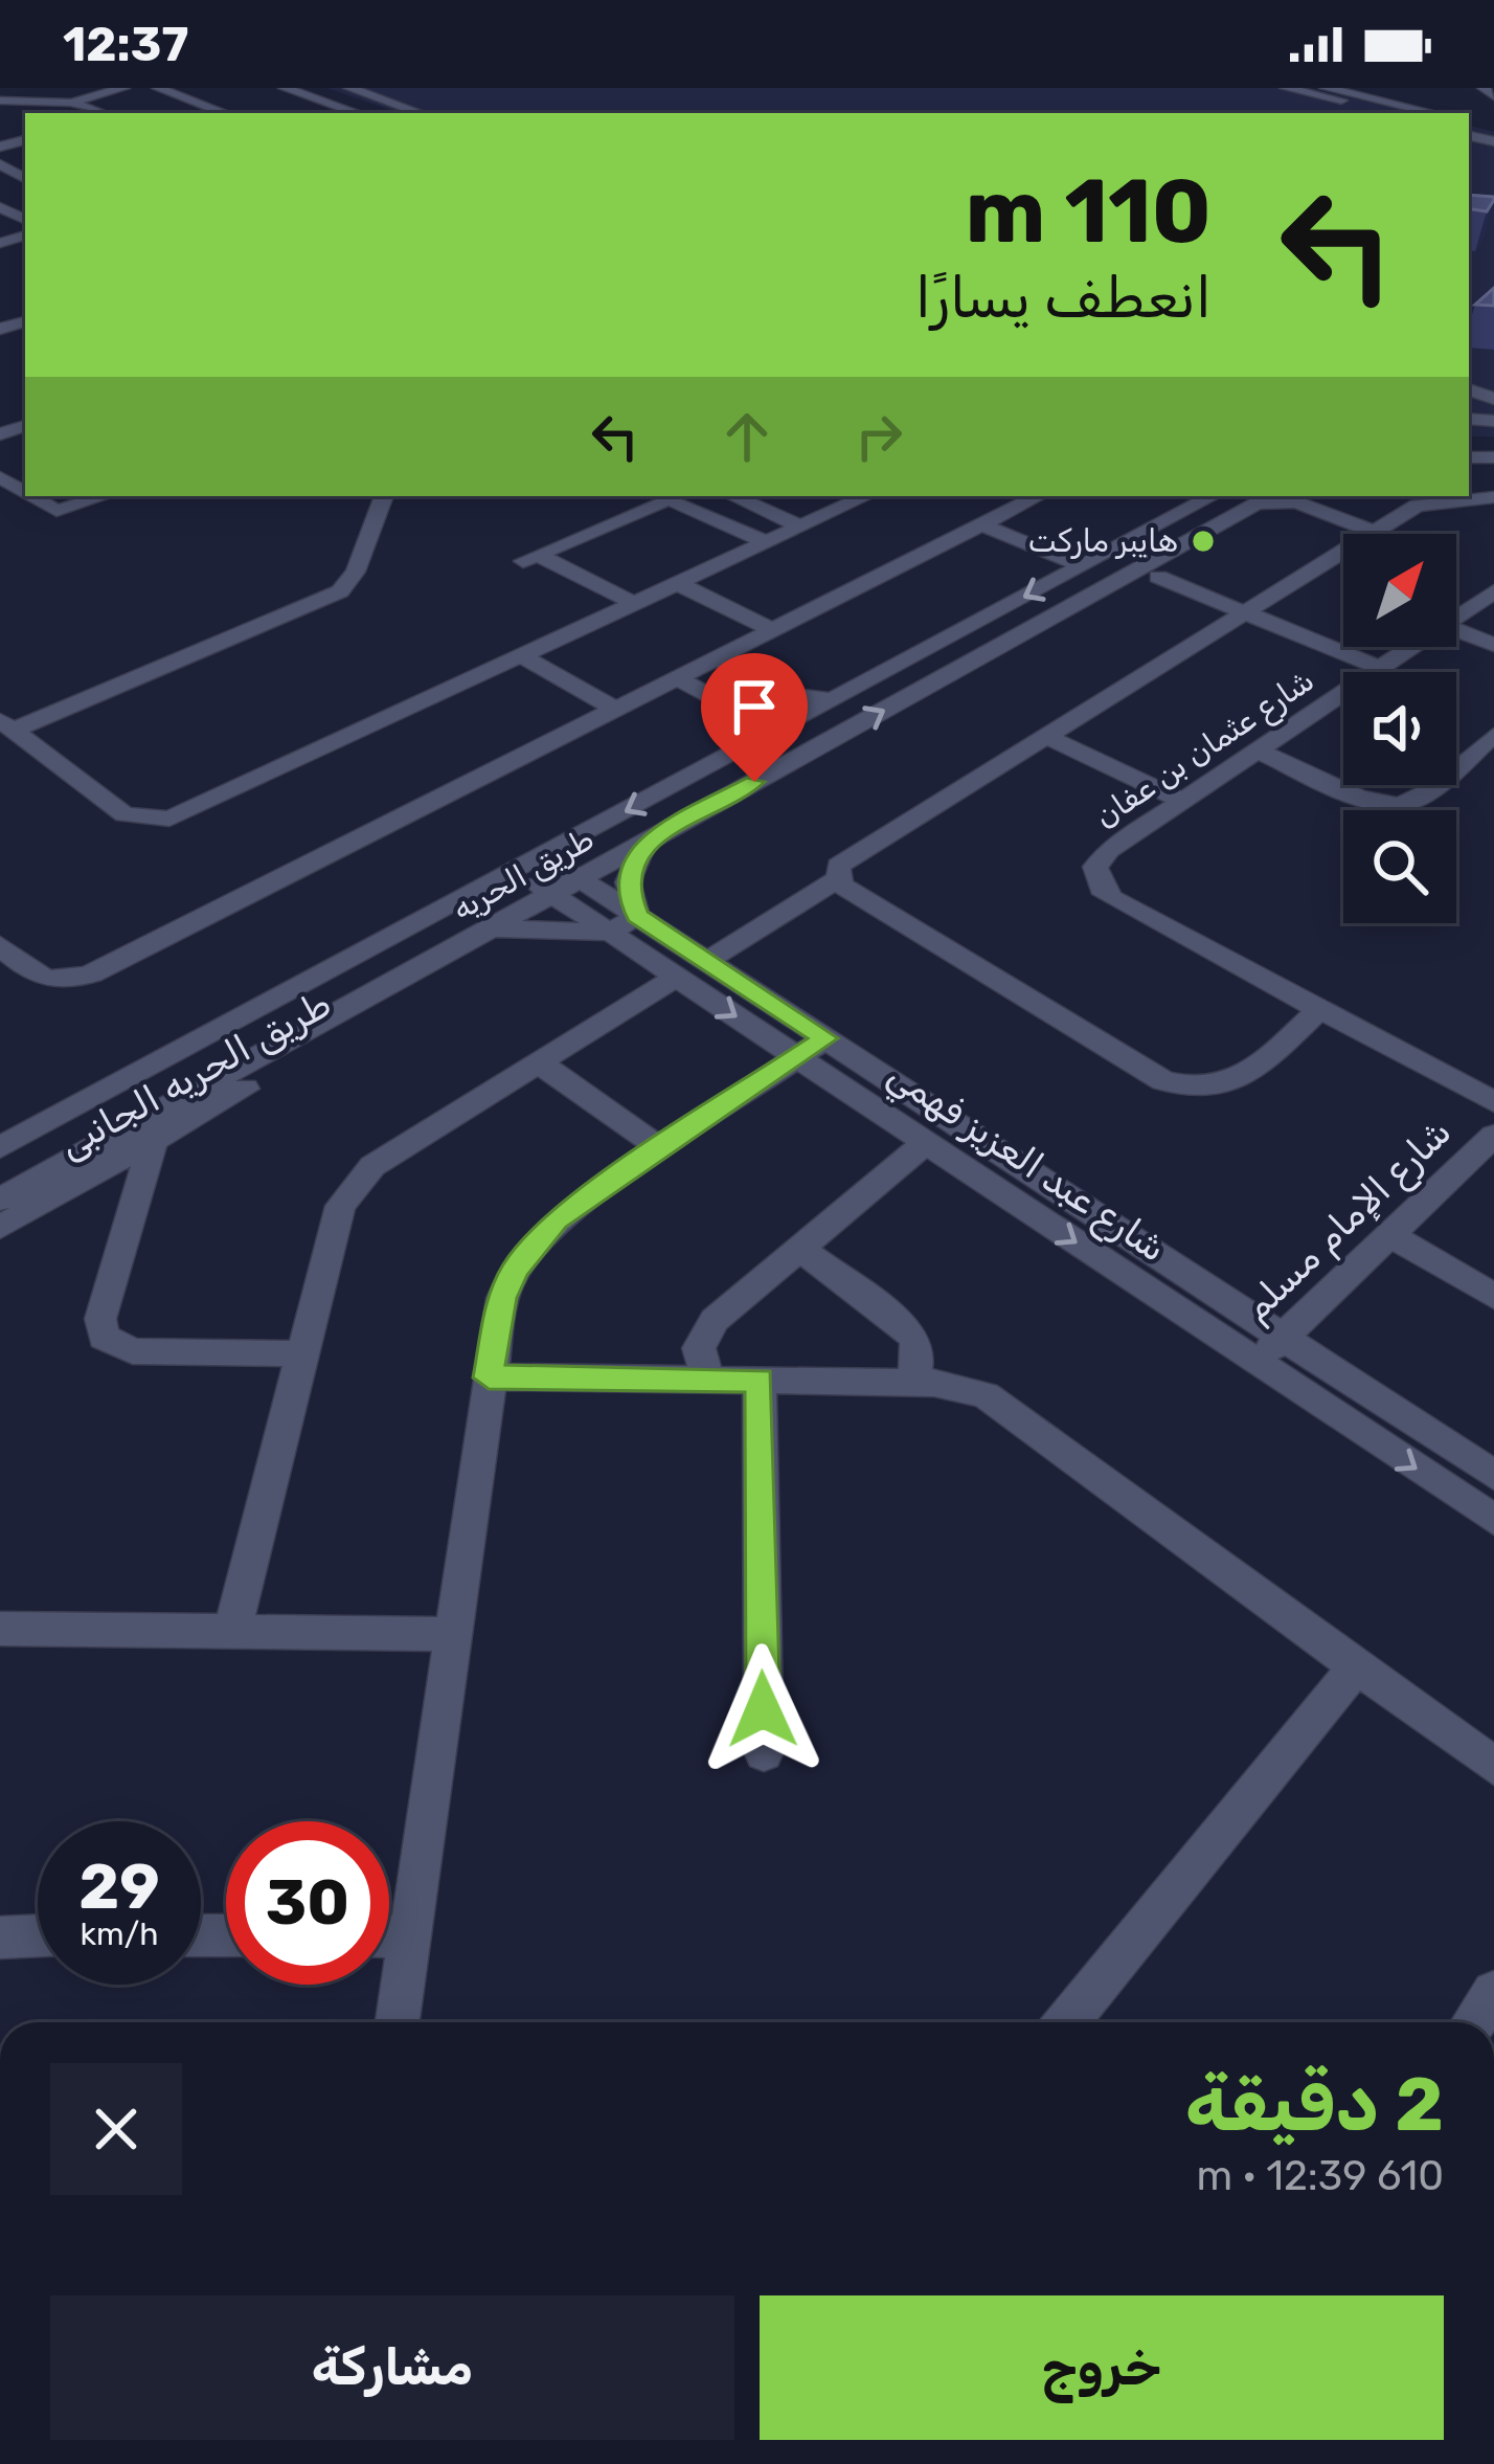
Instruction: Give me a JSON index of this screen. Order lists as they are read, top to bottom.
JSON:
{
  "streets": {
    "street": [
      "شارع عثمان بن عفان",
      "طريق الحريه",
      "طريق الحريه الجانبى",
      "شارع عبد العزيز فهمي",
      "شارع الإمام مسلم"
    ]
  },
  "crossings": [
    ["طريق الحريه", "طريق الحريه الجانبى"],
    ["طريق الحريه", "شارع عبد العزيز فهمي"],
    ["شارع عبد العزيز فهمي", "شارع الإمام مسلم"]
  ],
  "places": ["هايبر ماركت"],
  "north": "top right",
  "page": {
    "status": "12:37",
    "turn": ["110 m", "انعطف يسارًا"],
    "speed": "29 km/h",
    "limit": "30",
    "heading": ["2 دقيقة", "610 m · 12:39"],
    "buttons": ["خروج", "مشاركة"]
  }
}
